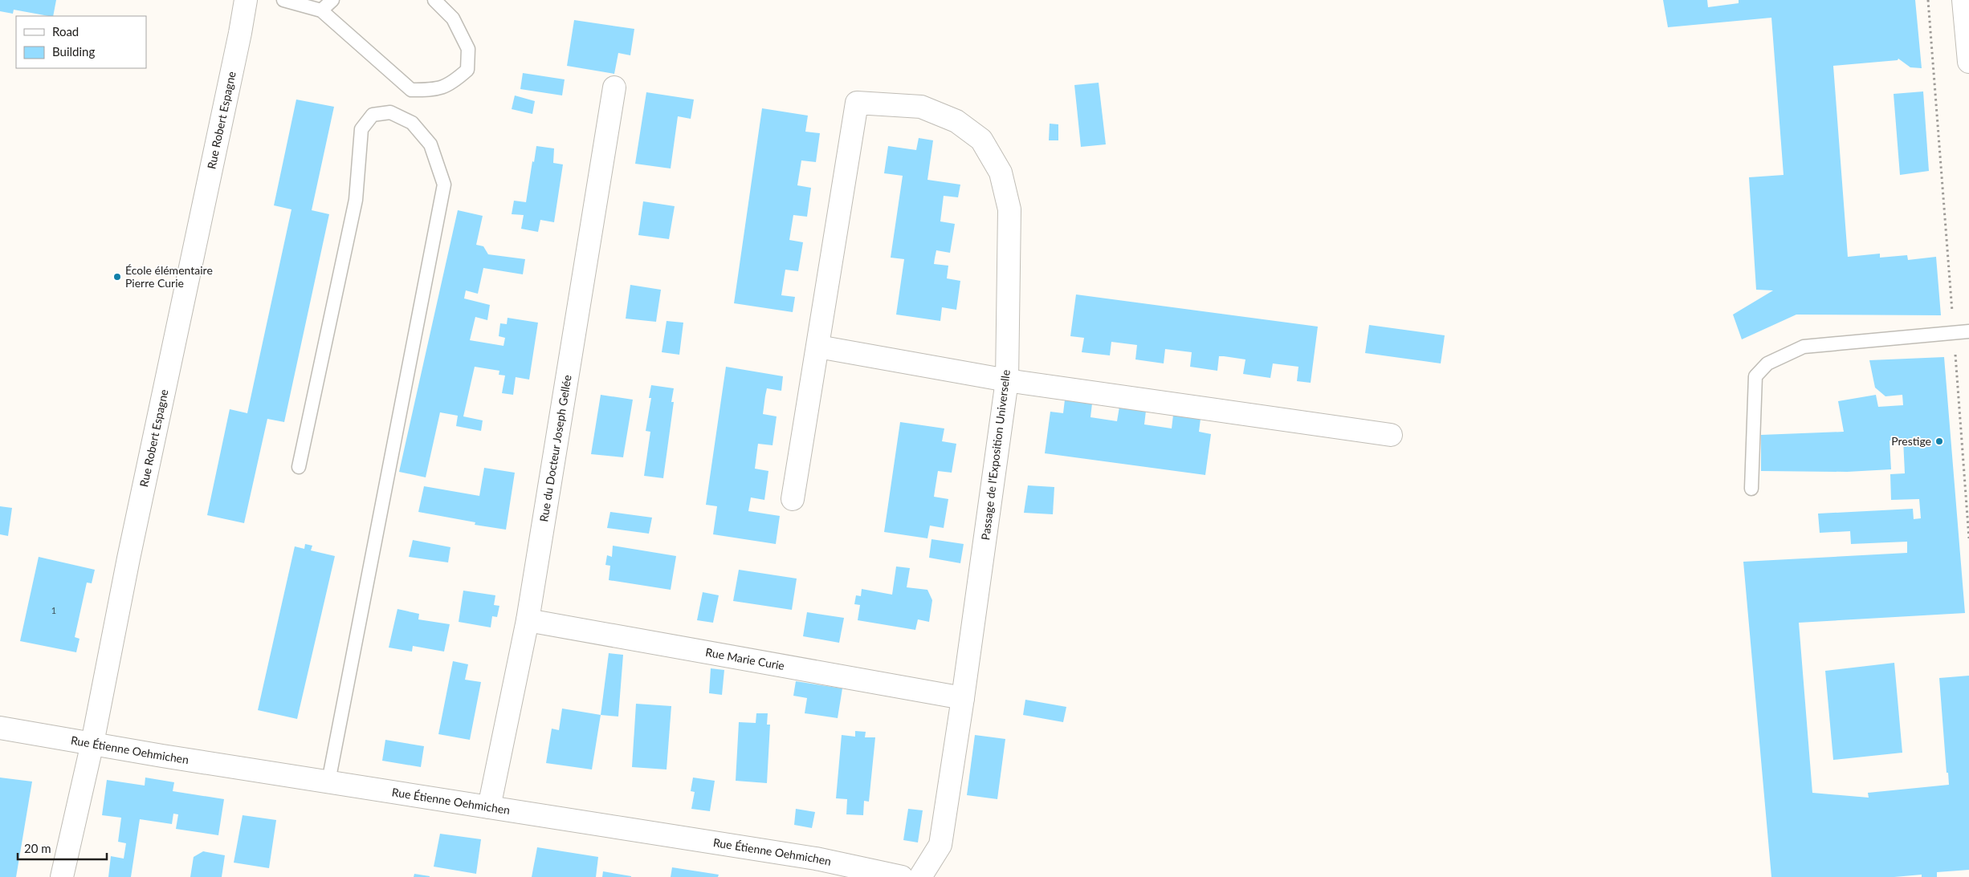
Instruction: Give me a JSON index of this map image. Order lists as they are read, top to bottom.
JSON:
{
  "streets": {
    "street": [
      "Rue Robert Espagne",
      "Rue du Docteur Joseph Gellée",
      "Passage de l'Exposition Universelle",
      "Rue Marie Curie",
      "Rue Étienne Oehmichen"
    ]
  },
  "crossings": [
    ["Rue Robert Espagne", "Rue Étienne Oehmichen"],
    ["Rue du Docteur Joseph Gellée", "Rue Marie Curie"],
    ["Rue du Docteur Joseph Gellée", "Rue Étienne Oehmichen"],
    ["Passage de l'Exposition Universelle", "Rue Marie Curie"]
  ],
  "places": ["École élémentaire Pierre Curie", "Prestige"],
  "house_numbers": ["1"],
  "legend": ["Road", "Building"],
  "scale_bar": "20 m"
}
